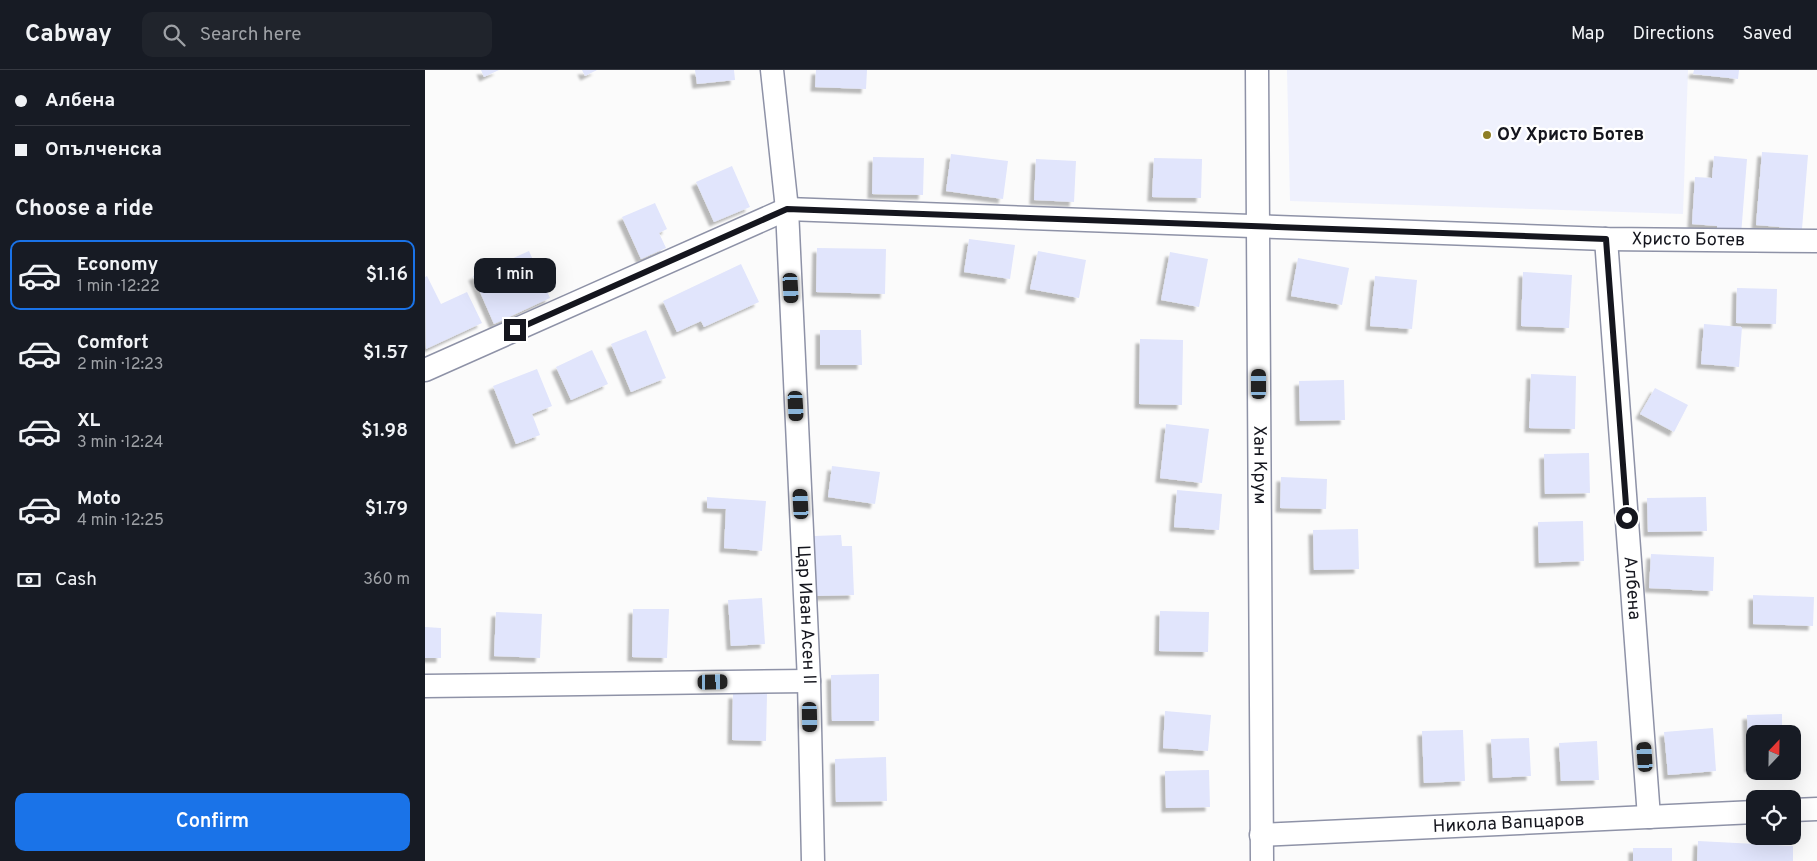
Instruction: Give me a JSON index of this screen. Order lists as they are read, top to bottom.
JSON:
{
  "streets": {
    "street": [
      "Христо Ботев",
      "Хан Крум",
      "Албена",
      "Цар Иван Асен II",
      "Никола Вапцаров"
    ]
  },
  "crossings": [
    ["Христо Ботев", "Хан Крум"],
    ["Христо Ботев", "Албена"],
    ["Христо Ботев", "Цар Иван Асен II"],
    ["Хан Крум", "Никола Вапцаров"],
    ["Албена", "Никола Вапцаров"]
  ],
  "places": ["ОУ Христо Ботев"],
  "north": "top",
  "page": {
    "header": "Cabway",
    "search": "Search here",
    "nav": ["Map", "Directions", "Saved"],
    "banner": ["Албена", "Опълченска"],
    "heading": "Choose a ride",
    "list": [
      {
        "name": "Economy",
        "note": "1 min · 12:22",
        "value": "$1.16"
      },
      {
        "name": "Comfort",
        "note": "2 min · 12:23",
        "value": "$1.57"
      },
      {
        "name": "XL",
        "note": "3 min · 12:24",
        "value": "$1.98"
      },
      {
        "name": "Moto",
        "note": "4 min · 12:25",
        "value": "$1.79"
      }
    ],
    "bubble": "1 min",
    "pay": ["Cash", "360 m"],
    "buttons": "Confirm"
  }
}
